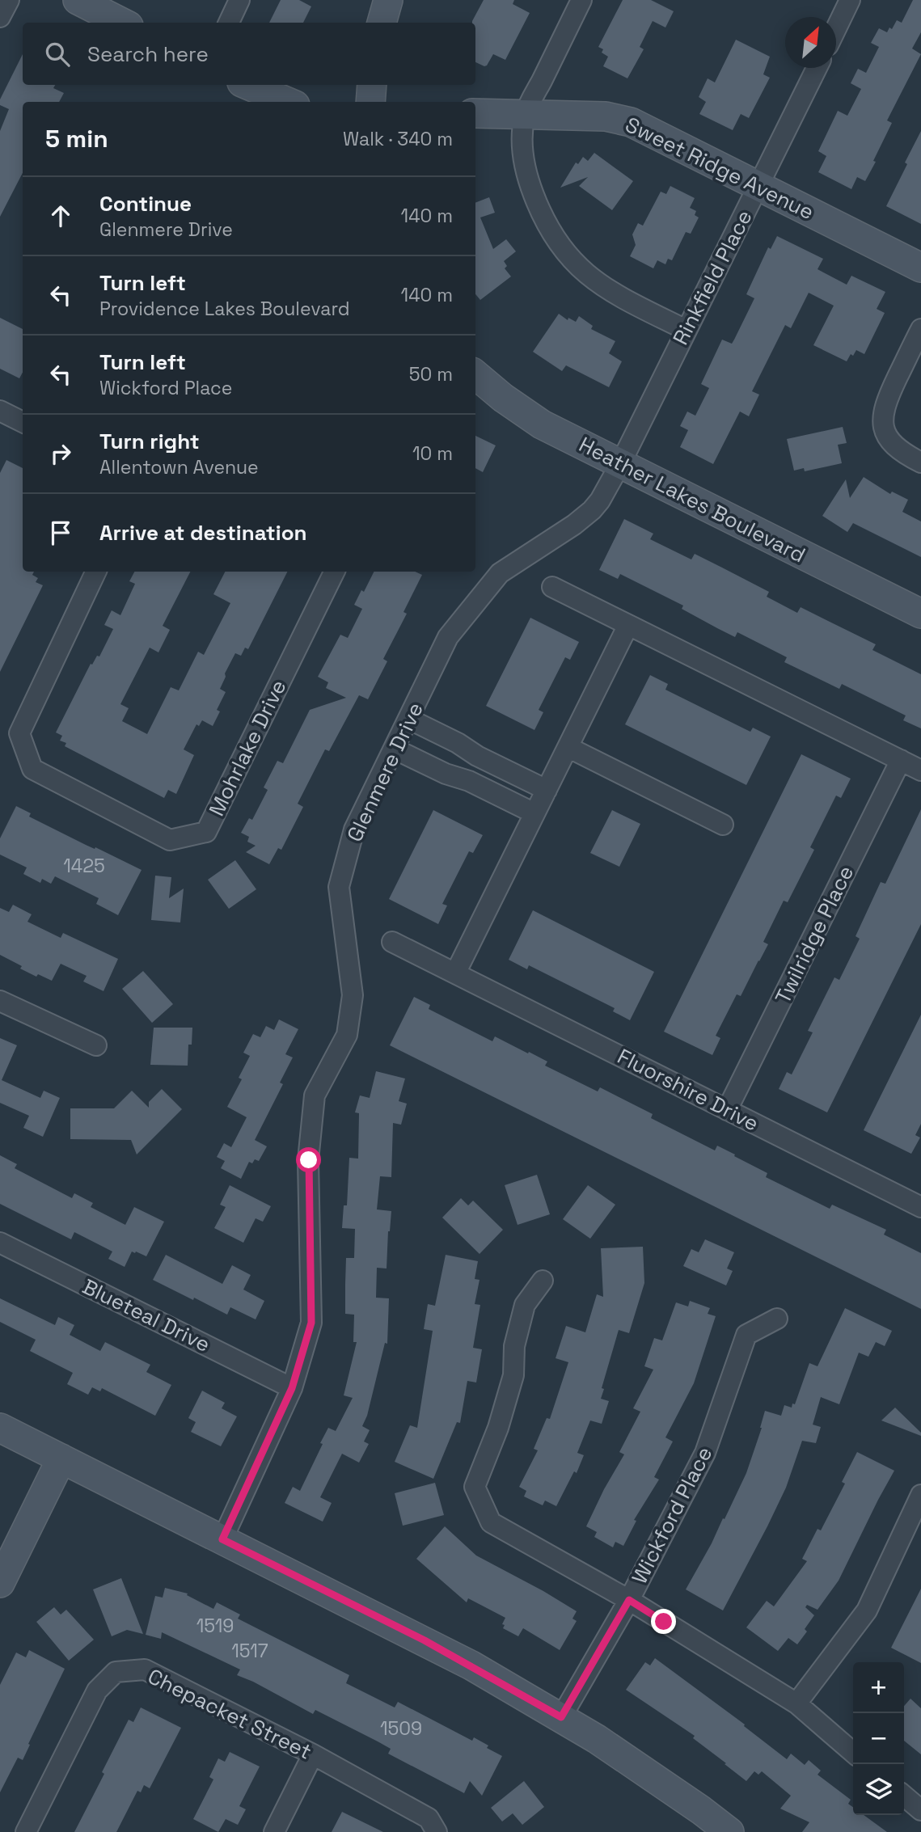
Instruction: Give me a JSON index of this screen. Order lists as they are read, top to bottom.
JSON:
{
  "streets": {
    "street": [
      "Sweet Ridge Avenue",
      "Rinkfield Place",
      "Heather Lakes Boulevard",
      "Mohrlake Drive",
      "Glenmere Drive",
      "Twilridge Place",
      "Fluorshire Drive",
      "Blueteal Drive",
      "Wickford Place",
      "Chepacket Street"
    ]
  },
  "crossings": [
    ["Sweet Ridge Avenue", "Rinkfield Place"],
    ["Rinkfield Place", "Heather Lakes Boulevard"],
    ["Rinkfield Place", "Glenmere Drive"],
    ["Heather Lakes Boulevard", "Glenmere Drive"],
    ["Glenmere Drive", "Blueteal Drive"],
    ["Twilridge Place", "Fluorshire Drive"]
  ],
  "house_numbers": [
    "1425",
    "1519",
    "1517",
    "1509"
  ],
  "north": "top right",
  "page": {
    "search": "Search here",
    "heading": ["5 min", "Walk · 340 m"],
    "list": [
      ["Continue", "Glenmere Drive", "140 m"],
      ["Turn left", "Providence Lakes Boulevard", "140 m"],
      ["Turn left", "Wickford Place", "50 m"],
      ["Turn right", "Allentown Avenue", "10 m"],
      "Arrive at destination"
    ],
    "map_buttons": ["+", "−"]
  }
}
